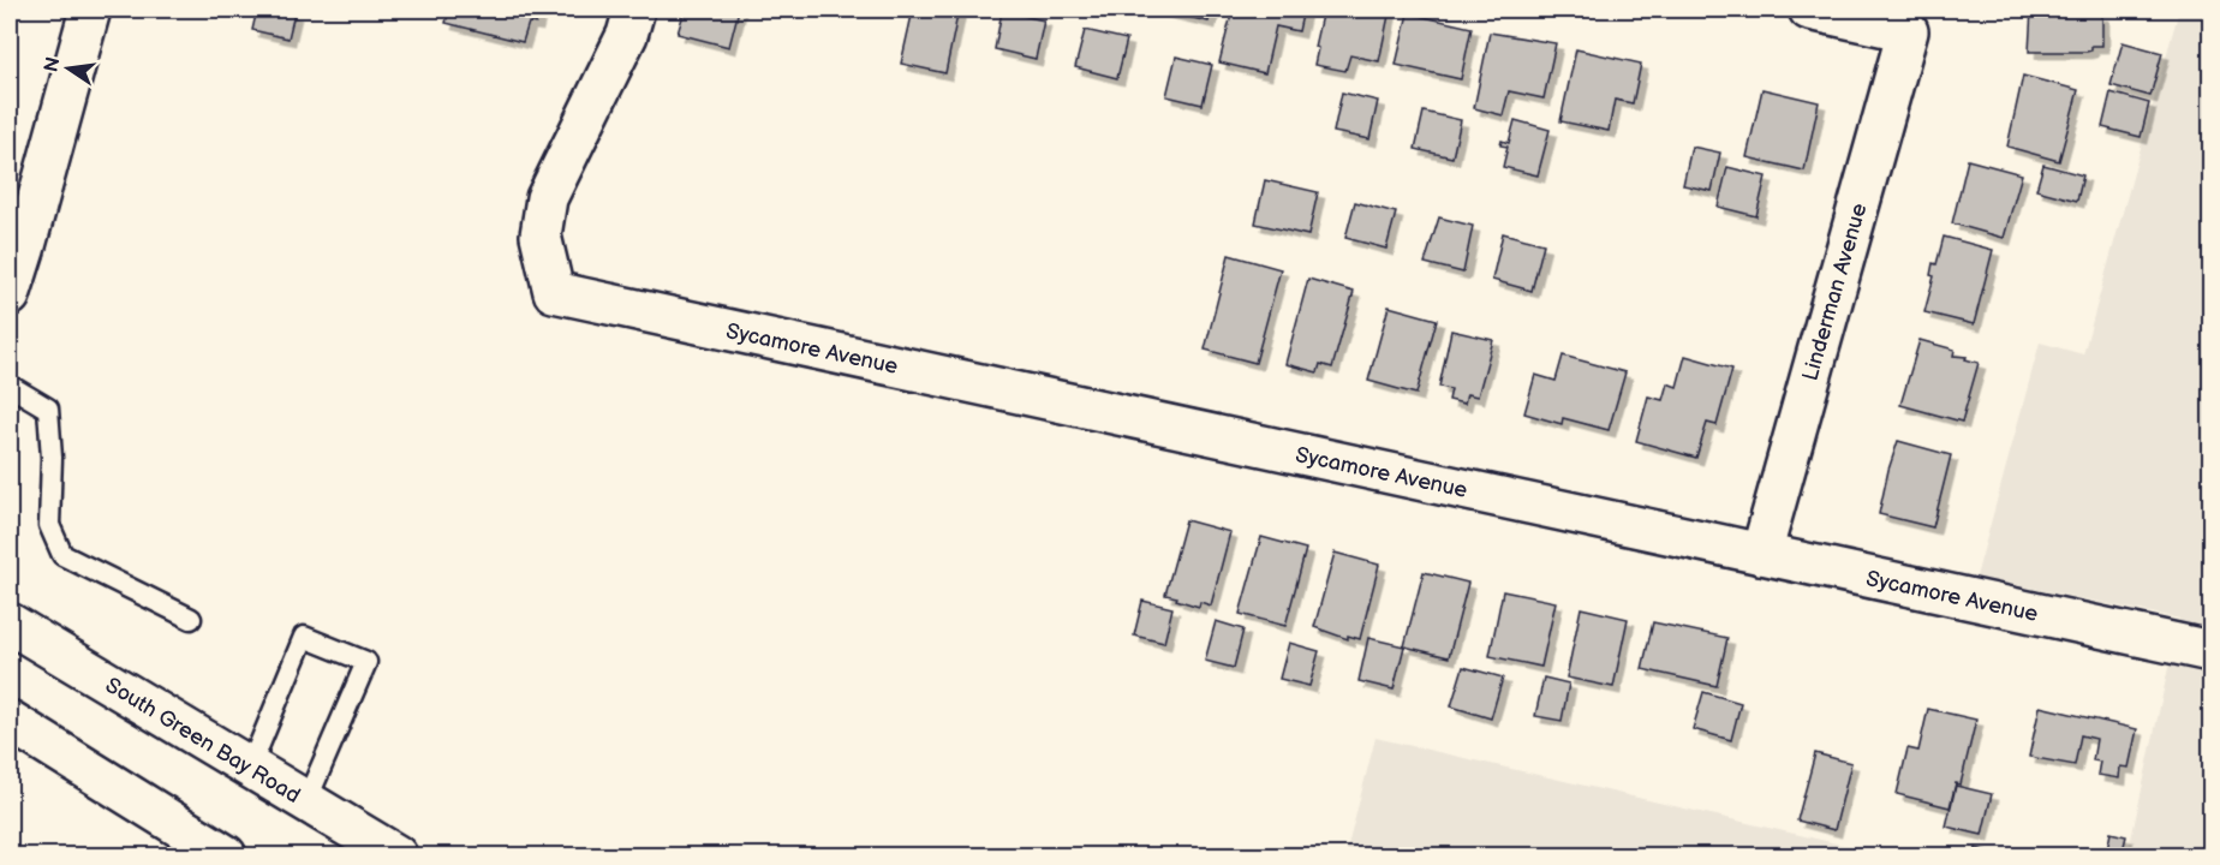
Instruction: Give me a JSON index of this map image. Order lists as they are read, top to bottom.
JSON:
{
  "streets": {
    "street": ["Linderman Avenue", "Sycamore Avenue", "South Green Bay Road"]
  },
  "crossings": [
    ["Linderman Avenue", "Sycamore Avenue"]
  ],
  "north": "left"
}
